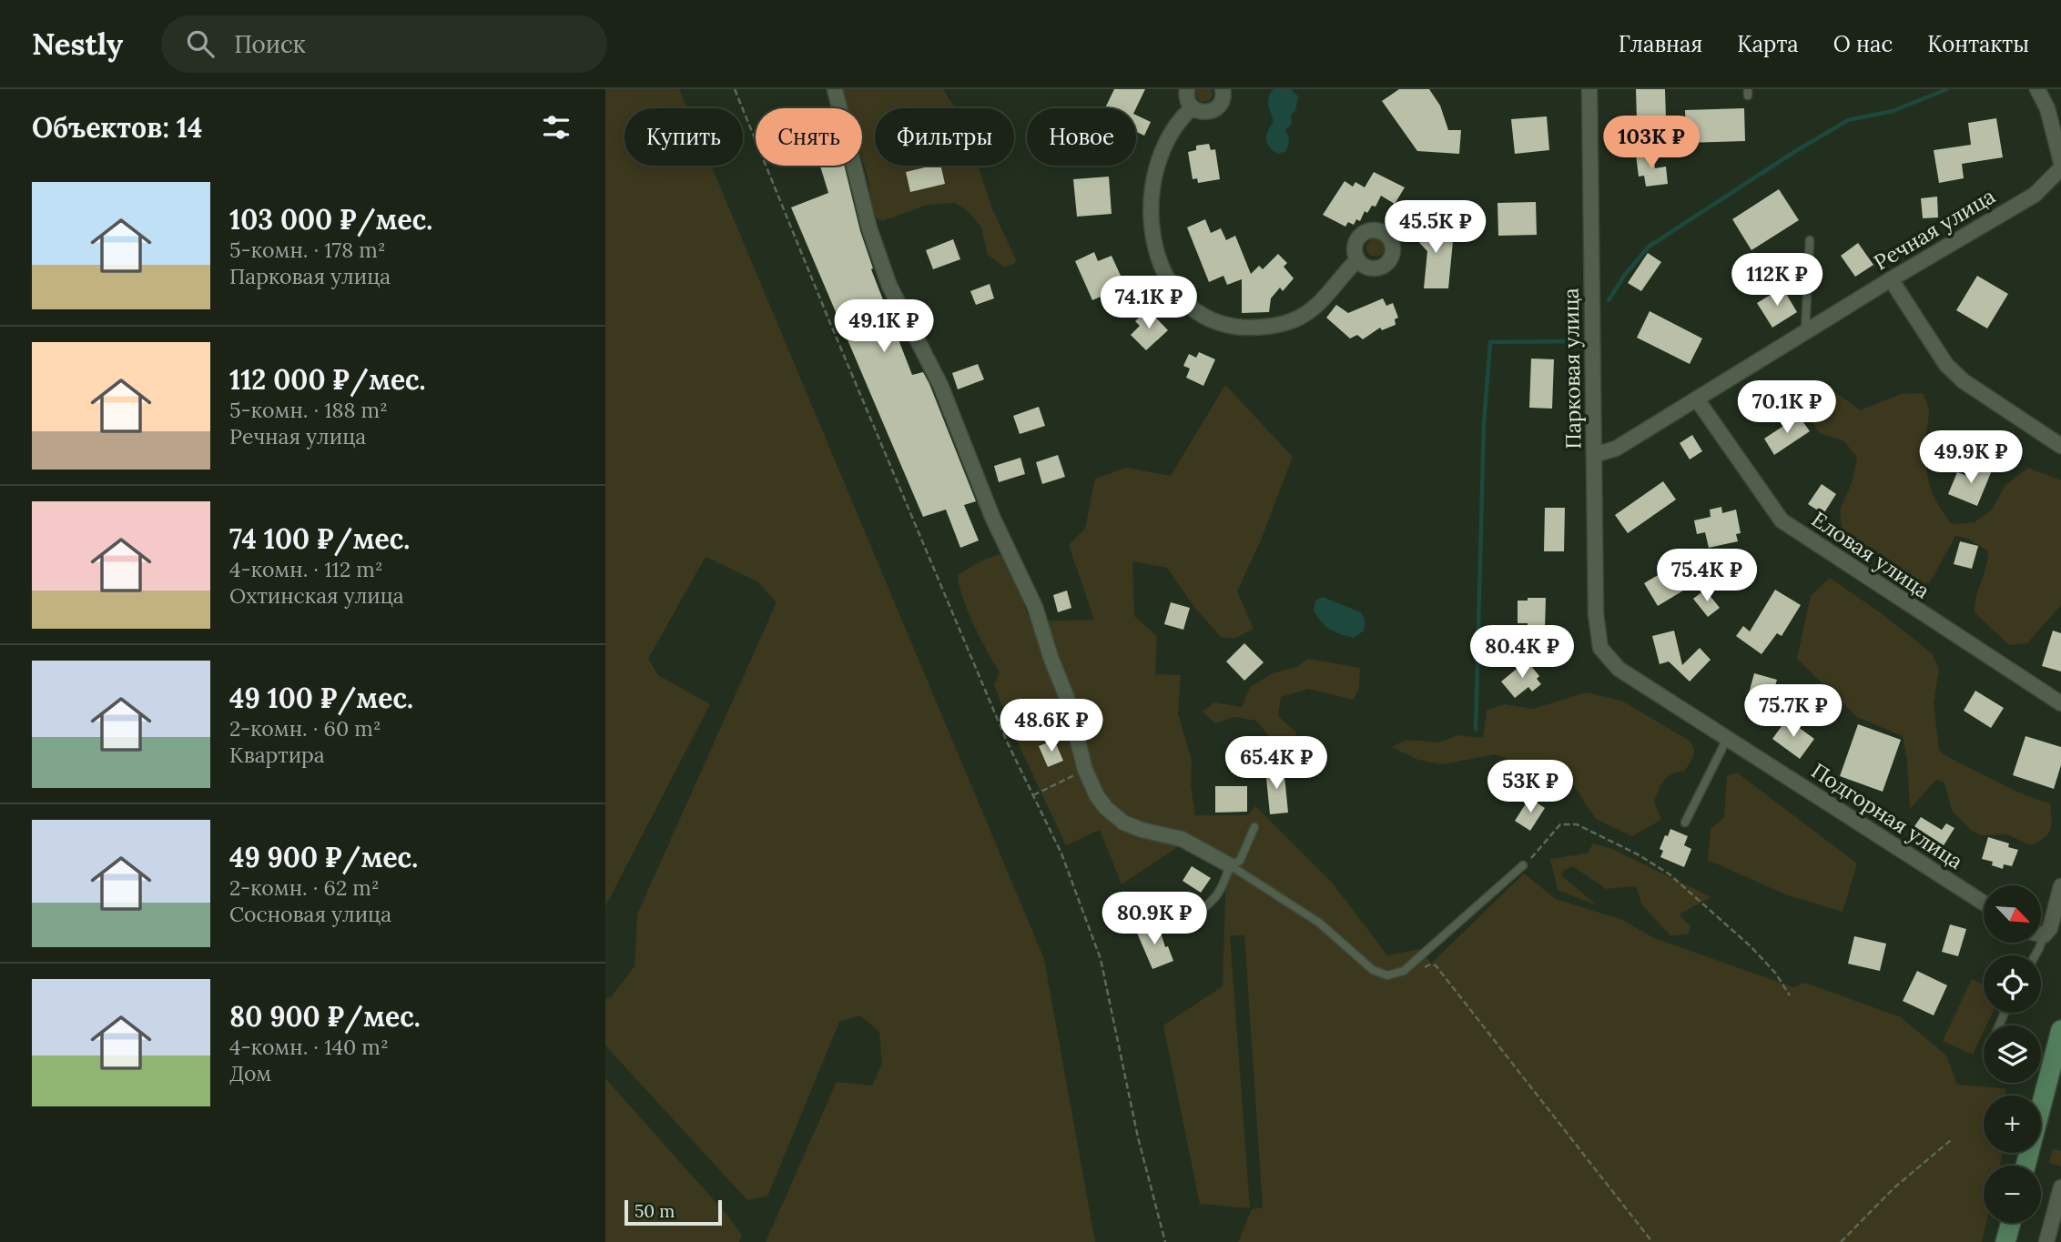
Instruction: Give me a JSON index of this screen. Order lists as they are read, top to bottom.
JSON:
{
  "streets": {
    "street": [
      "Речная улица",
      "Парковая улица",
      "Еловая улица",
      "Подгорная улица"
    ]
  },
  "crossings": [
    ["Речная улица", "Парковая улица"],
    ["Речная улица", "Еловая улица"],
    ["Парковая улица", "Подгорная улица"]
  ],
  "scale_bar": "50 m",
  "north": "bottom right",
  "page": {
    "header": "Nestly",
    "search": "Поиск",
    "nav": [
      "Главная",
      "Карта",
      "О нас",
      "Контакты"
    ],
    "heading": "Объектов: 14",
    "chip": [
      "Купить",
      "Снять",
      "Фильтры",
      "Новое"
    ],
    "price": [
      "103K ₽",
      "45.5K ₽",
      "112K ₽",
      "74.1K ₽",
      "49.1K ₽",
      "70.1K ₽",
      "49.9K ₽",
      "75.4K ₽",
      "80.4K ₽",
      "75.7K ₽",
      "48.6K ₽",
      "65.4K ₽",
      "53K ₽",
      "80.9K ₽"
    ],
    "list": [
      {
        "name": "103 000 ₽/мес.",
        "note": "5-комн. · 178 m² · Парковая улица"
      },
      {
        "name": "112 000 ₽/мес.",
        "note": "5-комн. · 188 m² · Речная улица"
      },
      {
        "name": "74 100 ₽/мес.",
        "note": "4-комн. · 112 m² · Охтинская улица"
      },
      {
        "name": "49 100 ₽/мес.",
        "note": "2-комн. · 60 m² · Квартира"
      },
      {
        "name": "49 900 ₽/мес.",
        "note": "2-комн. · 62 m² · Сосновая улица"
      },
      {
        "name": "80 900 ₽/мес.",
        "note": "4-комн. · 140 m² · Дом"
      }
    ],
    "map_buttons": ["+", "−"],
    "scale": "50 m"
  }
}
